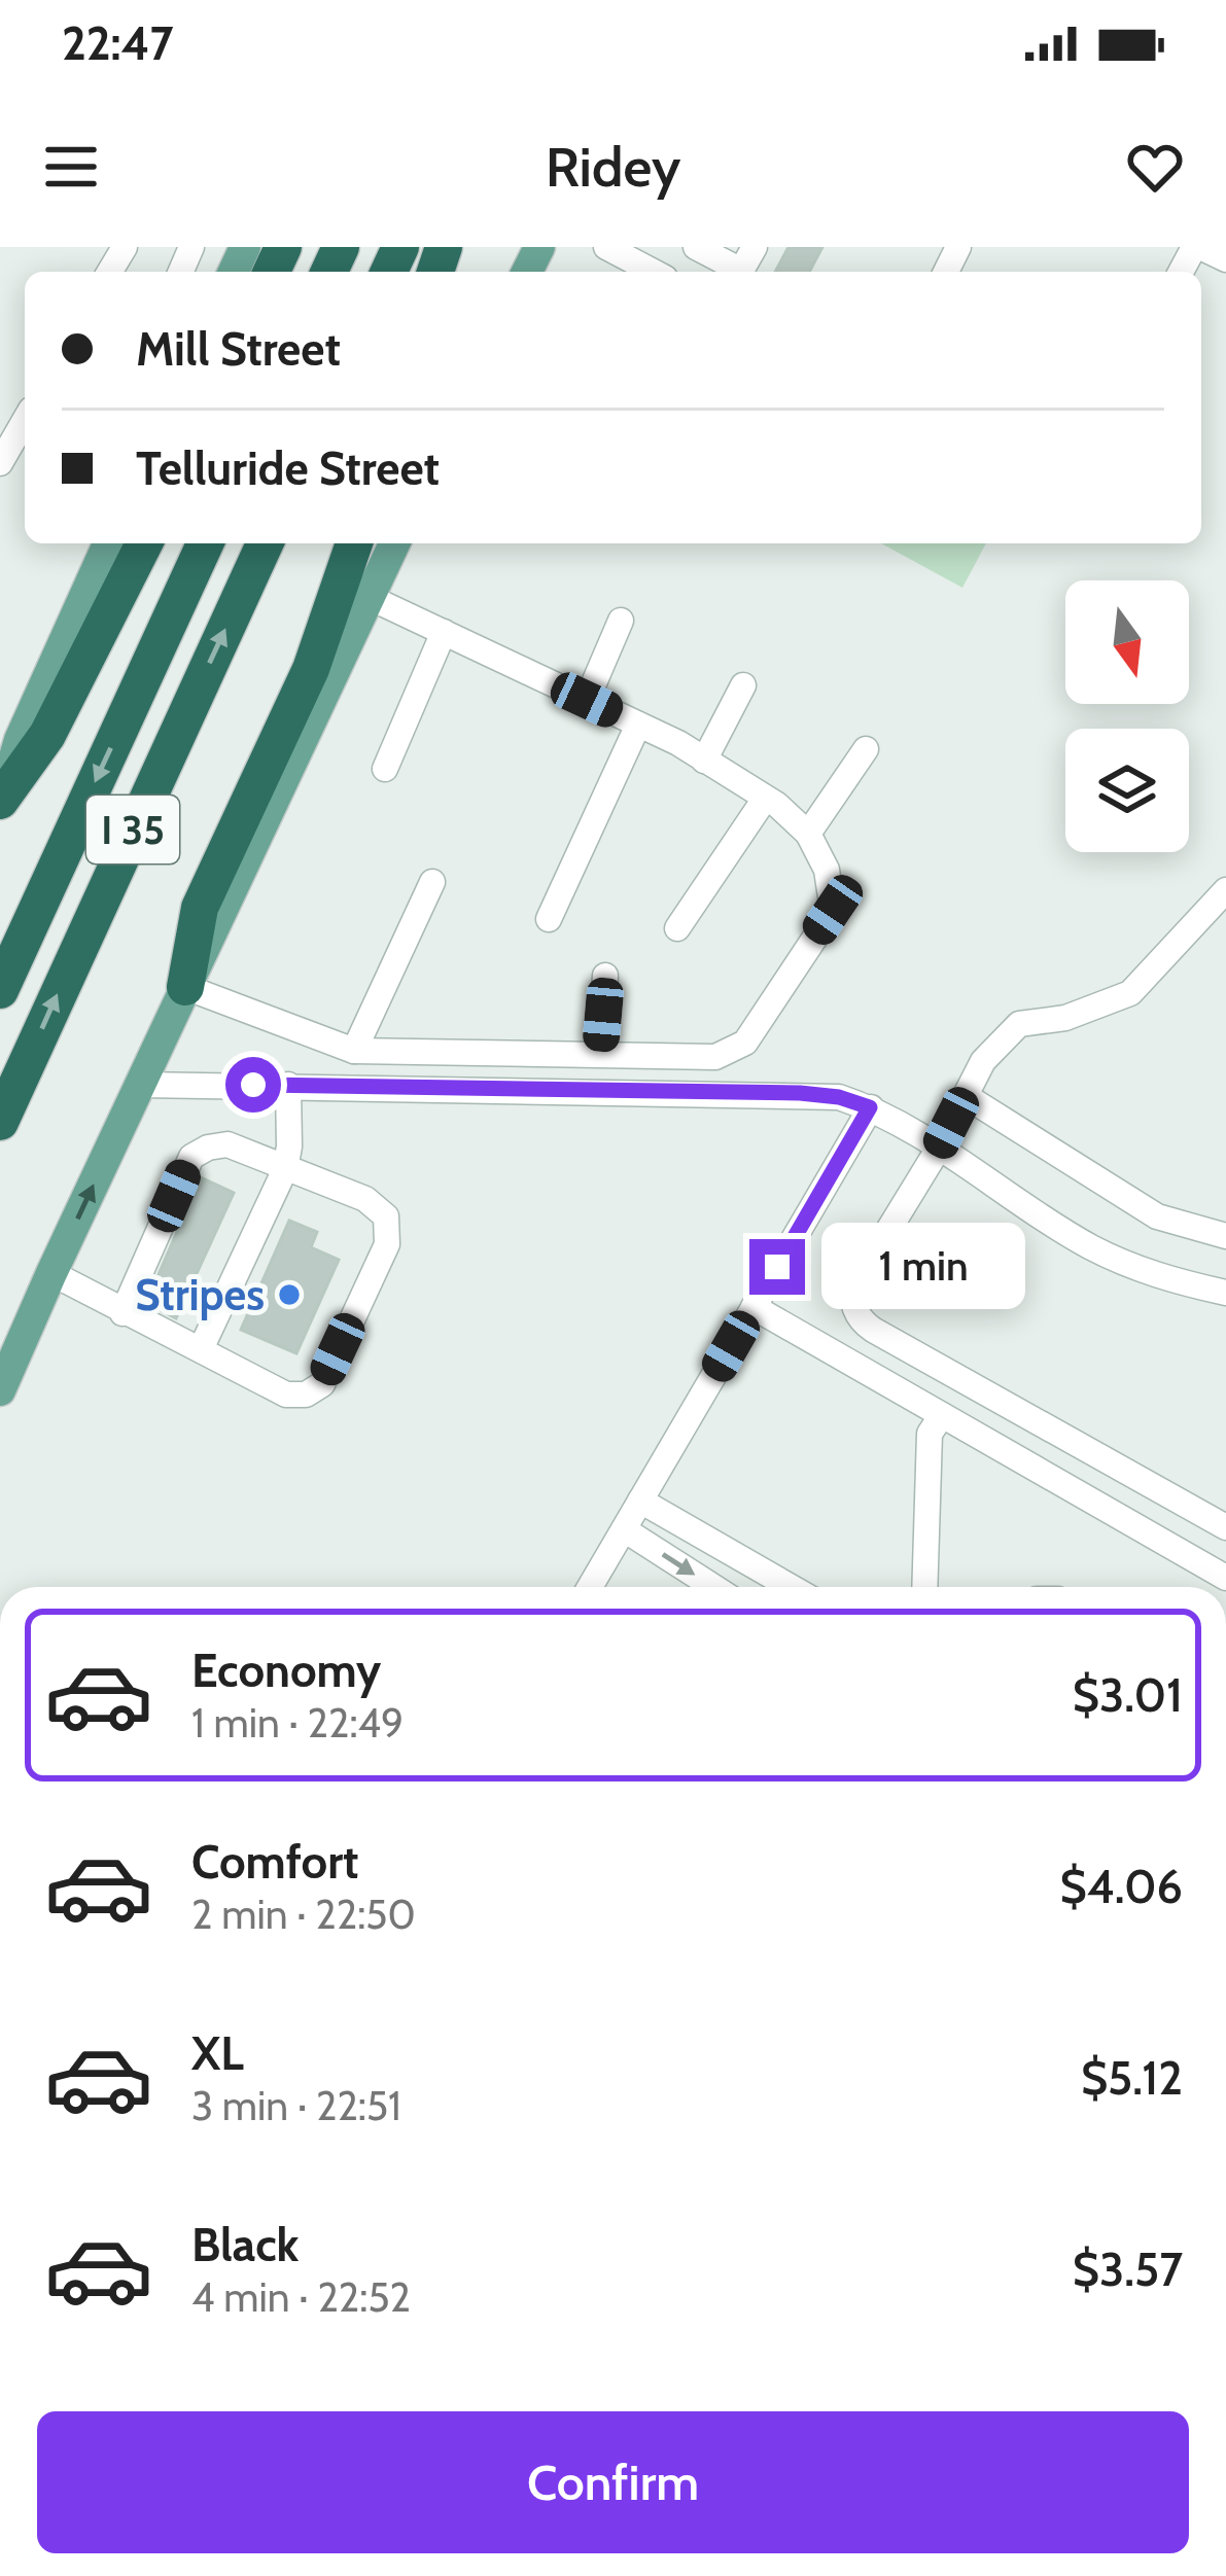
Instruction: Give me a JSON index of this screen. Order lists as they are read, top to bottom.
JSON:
{
  "streets": {
    "highway": ["I 35"]
  },
  "places": ["Stripes"],
  "north": "bottom",
  "page": {
    "status": "22:47",
    "header": "Ridey",
    "banner": ["Mill Street", "Telluride Street"],
    "bubble": "1 min",
    "list": [
      {
        "name": "Economy",
        "note": "1 min · 22:49",
        "value": "$3.01"
      },
      {
        "name": "Comfort",
        "note": "2 min · 22:50",
        "value": "$4.06"
      },
      {
        "name": "XL",
        "note": "3 min · 22:51",
        "value": "$5.12"
      },
      {
        "name": "Black",
        "note": "4 min · 22:52",
        "value": "$3.57"
      }
    ],
    "buttons": "Confirm"
  }
}
